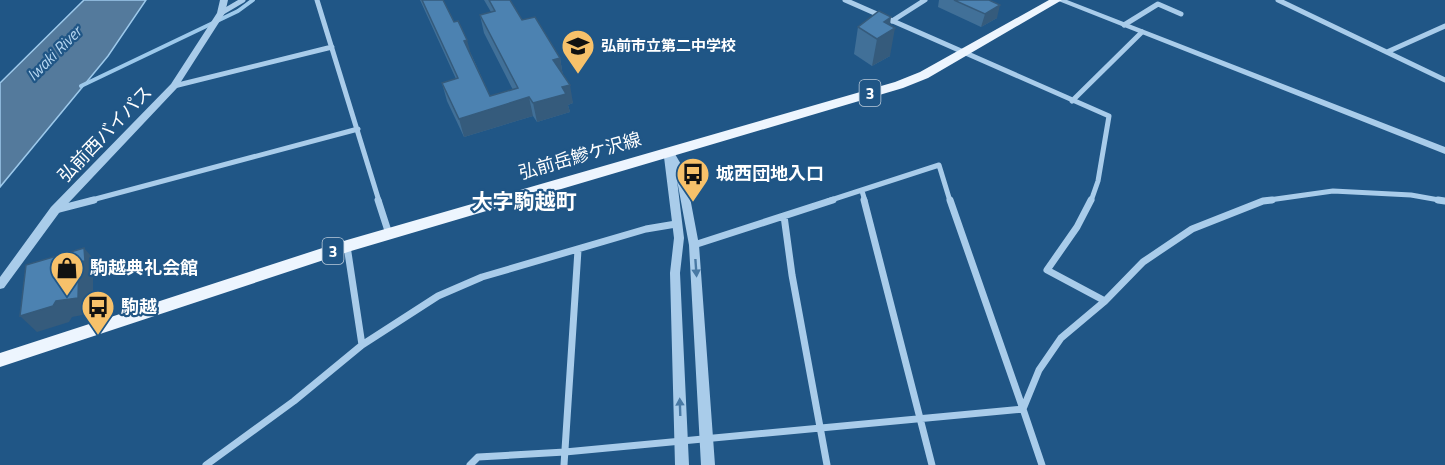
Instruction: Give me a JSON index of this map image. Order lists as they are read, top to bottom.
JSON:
{
  "streets": {
    "main road": ["3", "弘前岳鰺ケ沢線"],
    "street": ["弘前西バイパス"]
  },
  "districts": ["大字駒越町"],
  "water": ["Iwaki River"],
  "places": {
    "school or university": ["弘前市立第二中学校"],
    "bus stop": ["城西団地入口", "駒越"],
    "shop": ["駒越典礼会館"]
  }
}
